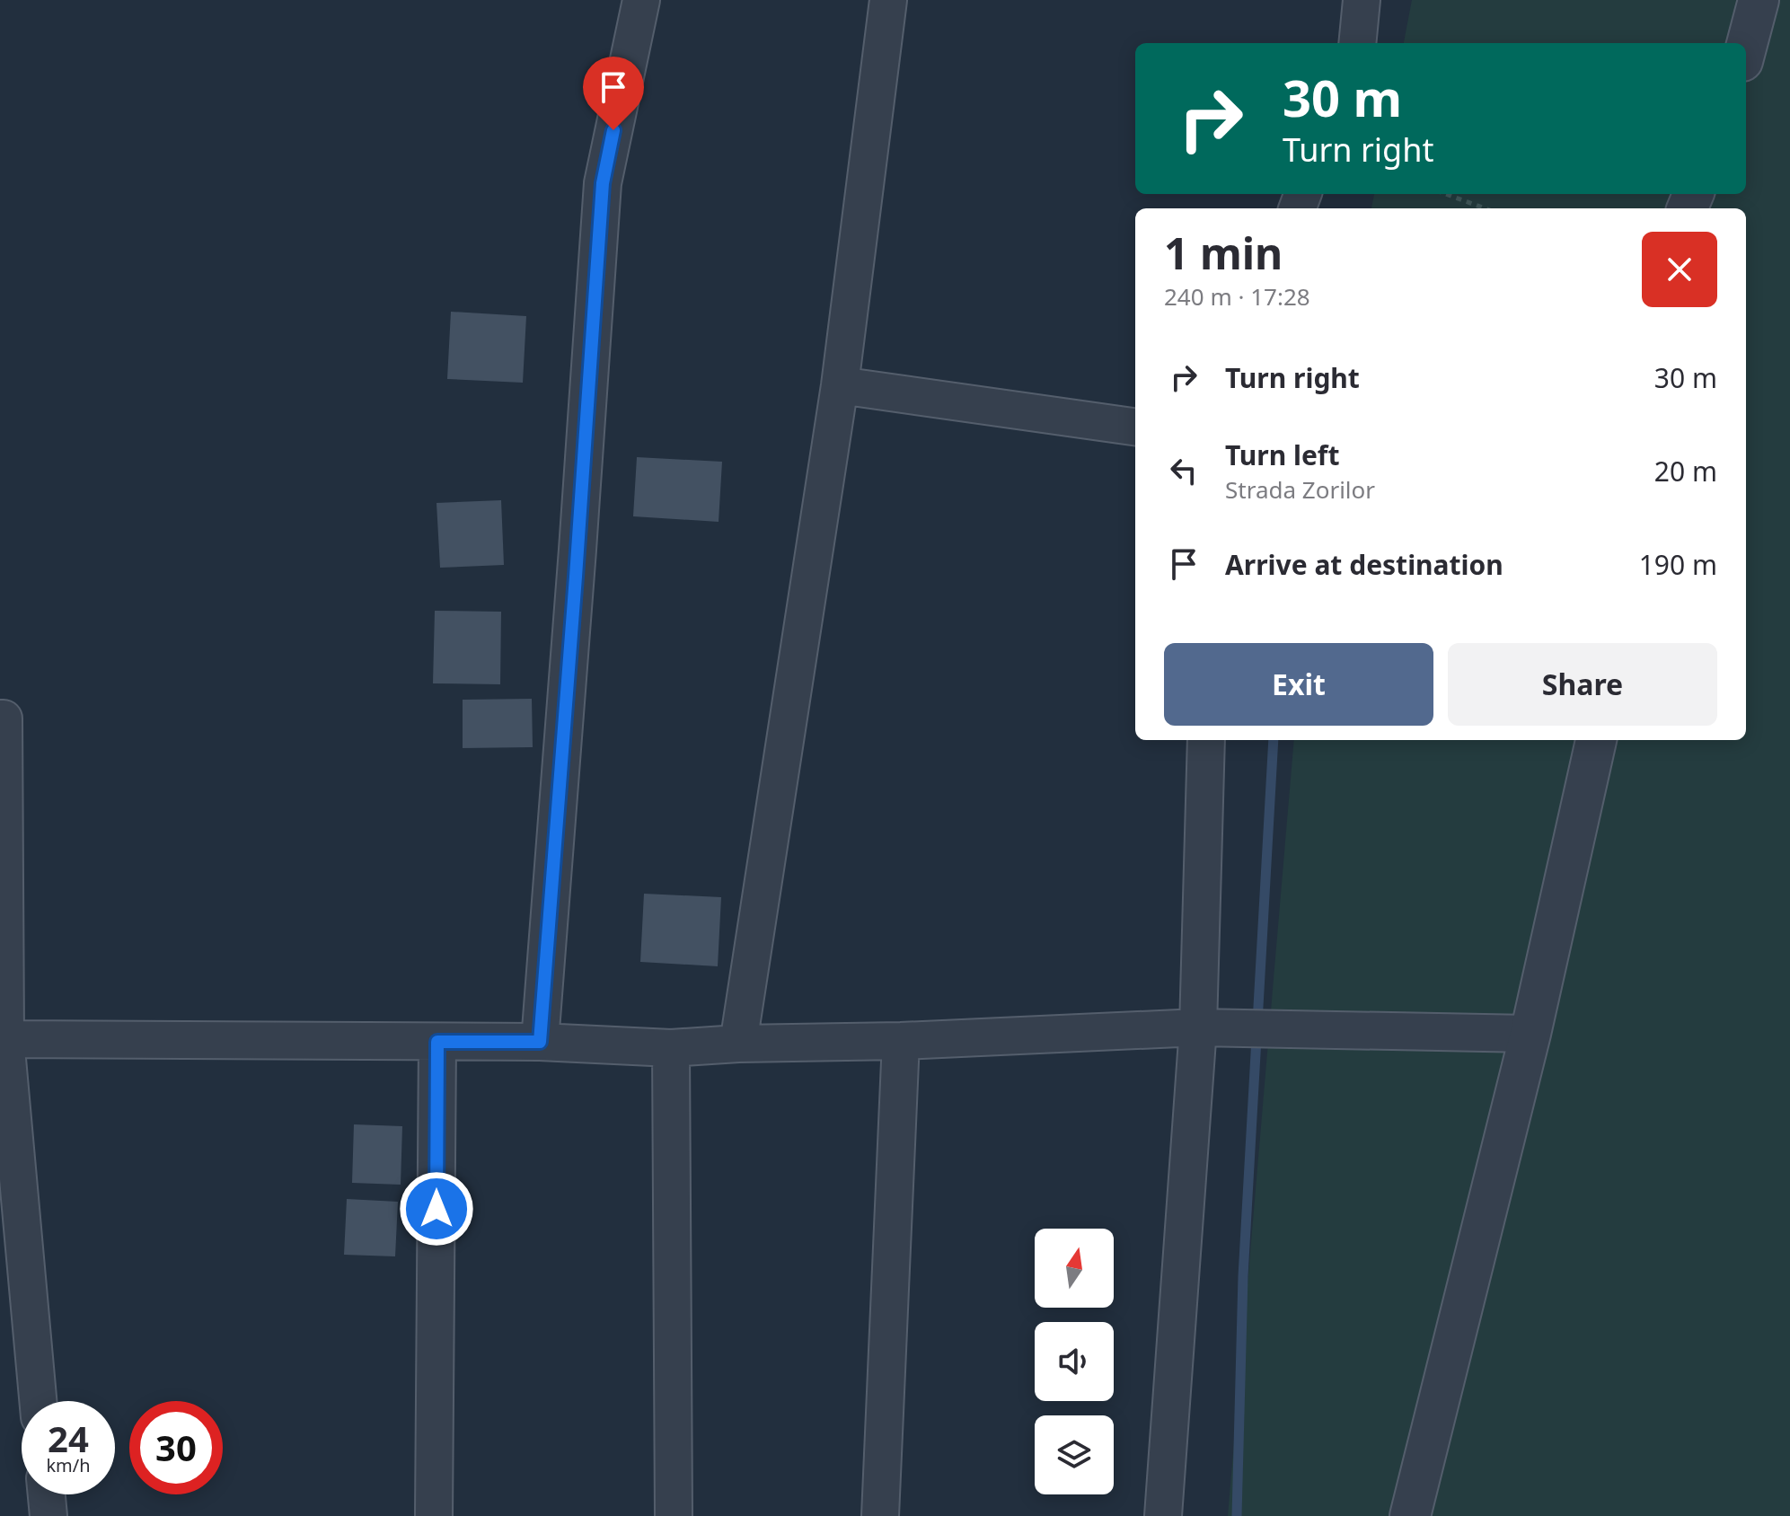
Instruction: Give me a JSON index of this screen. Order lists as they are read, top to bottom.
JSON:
{
  "north": "top",
  "page": {
    "turn": ["30 m", "Turn right"],
    "heading": ["1 min", "240 m · 17:28"],
    "list": [
      {
        "name": "Turn right",
        "value": "30 m"
      },
      {
        "name": "Turn left",
        "note": "Strada Zorilor",
        "value": "20 m"
      },
      {
        "name": "Arrive at destination",
        "value": "190 m"
      }
    ],
    "buttons": ["Exit", "Share"],
    "speed": "24 km/h",
    "limit": "30"
  }
}
